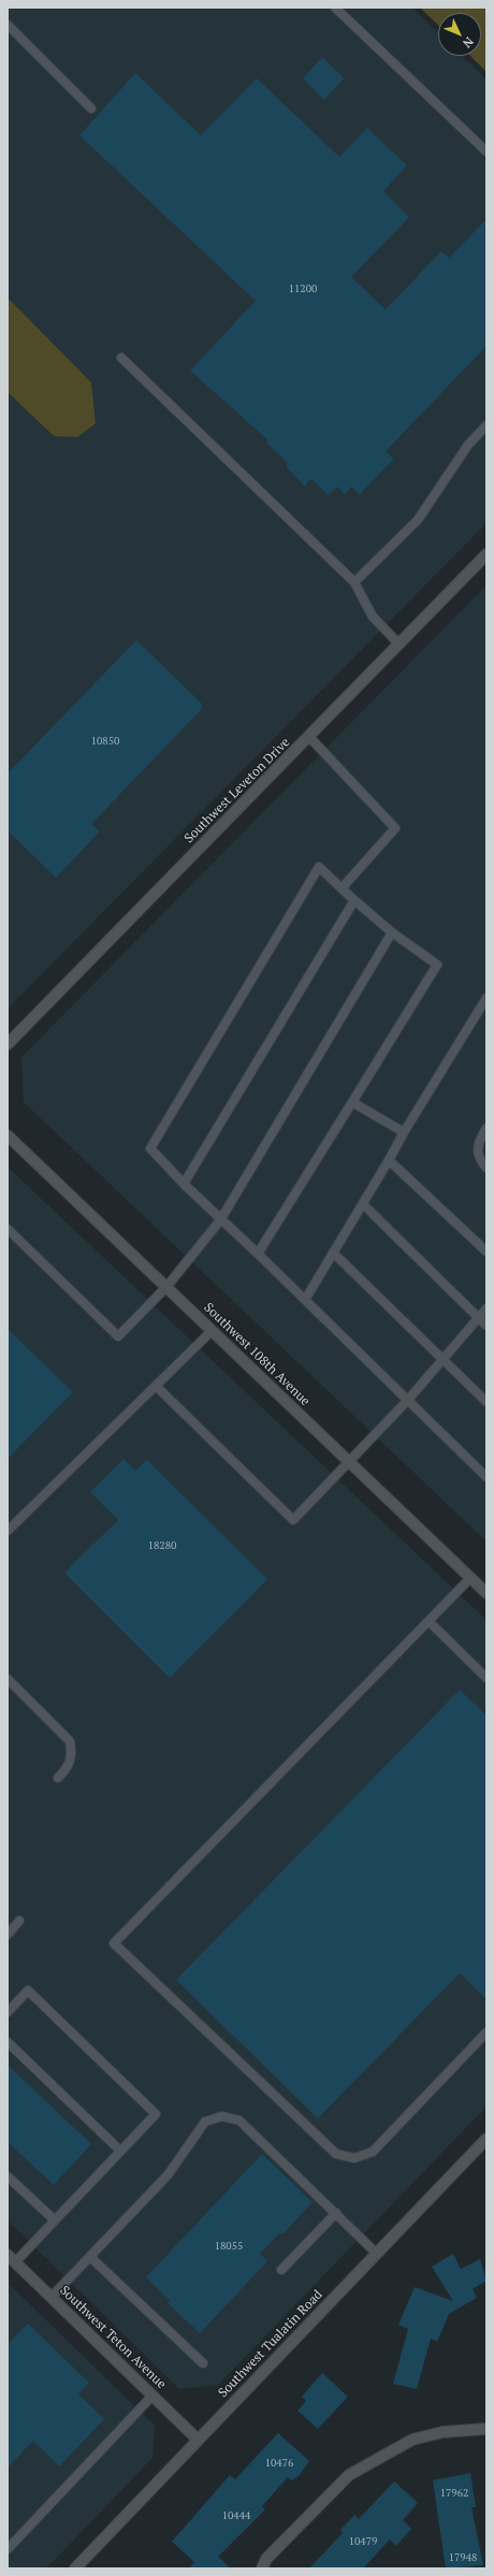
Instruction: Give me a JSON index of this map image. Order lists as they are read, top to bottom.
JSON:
{
  "streets": {
    "street": [
      "Southwest Leveton Drive",
      "Southwest 108th Avenue",
      "Southwest Teton Avenue",
      "Southwest Tualatin Road"
    ]
  },
  "crossings": [
    ["Southwest Teton Avenue", "Southwest Tualatin Road"]
  ],
  "house_numbers": [
    "11200",
    "10850",
    "18280",
    "18055",
    "10476",
    "17962",
    "10444",
    "10479",
    "17948"
  ],
  "north": "bottom right"
}
